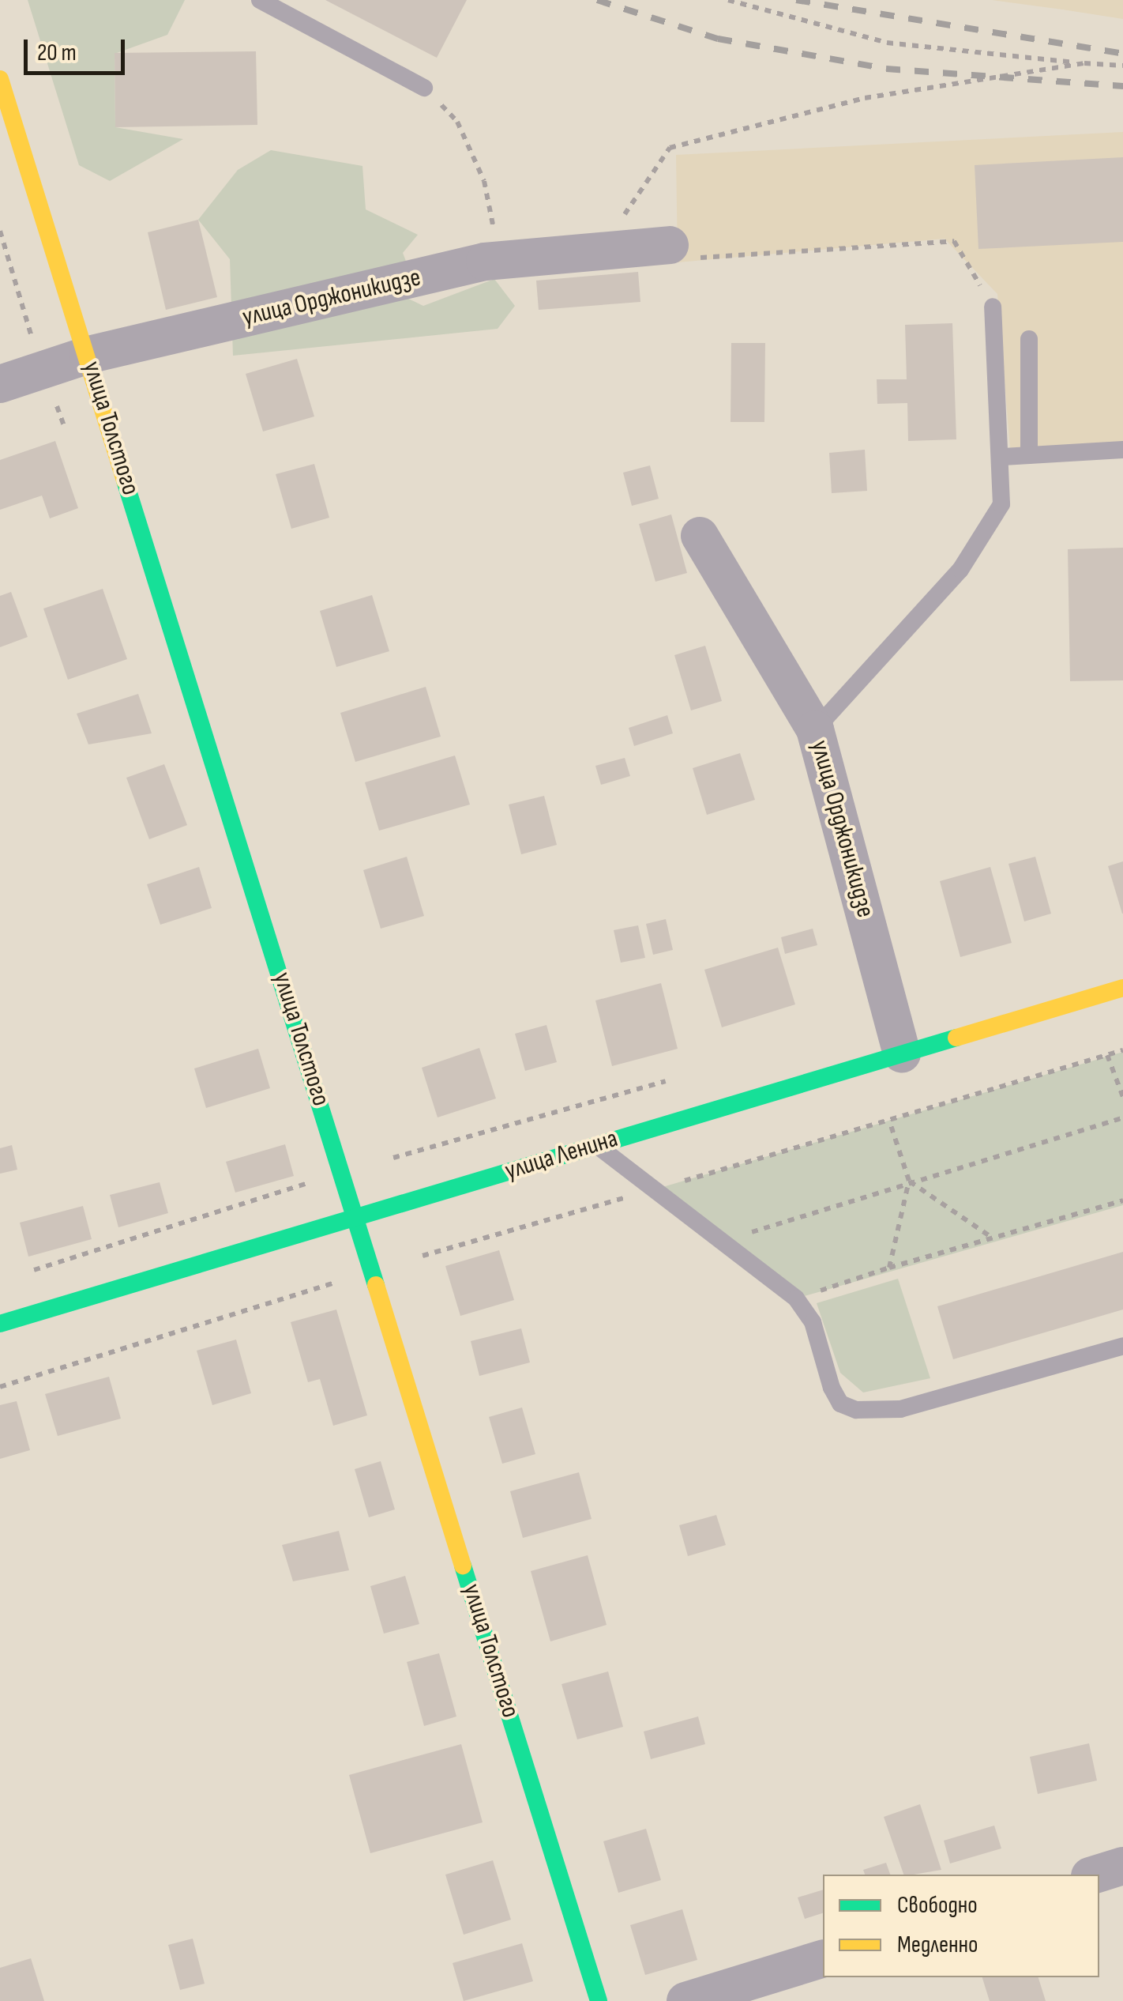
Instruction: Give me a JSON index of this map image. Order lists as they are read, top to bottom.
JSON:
{
  "streets": {
    "street": ["улица Орджоникидзе", "улица Толстого", "улица Ленина"]
  },
  "crossings": [
    ["улица Орджоникидзе", "улица Толстого"],
    ["улица Орджоникидзе", "улица Ленина"],
    ["улица Толстого", "улица Ленина"]
  ],
  "legend": ["Свободно", "Медленно"],
  "scale_bar": "20 m"
}
